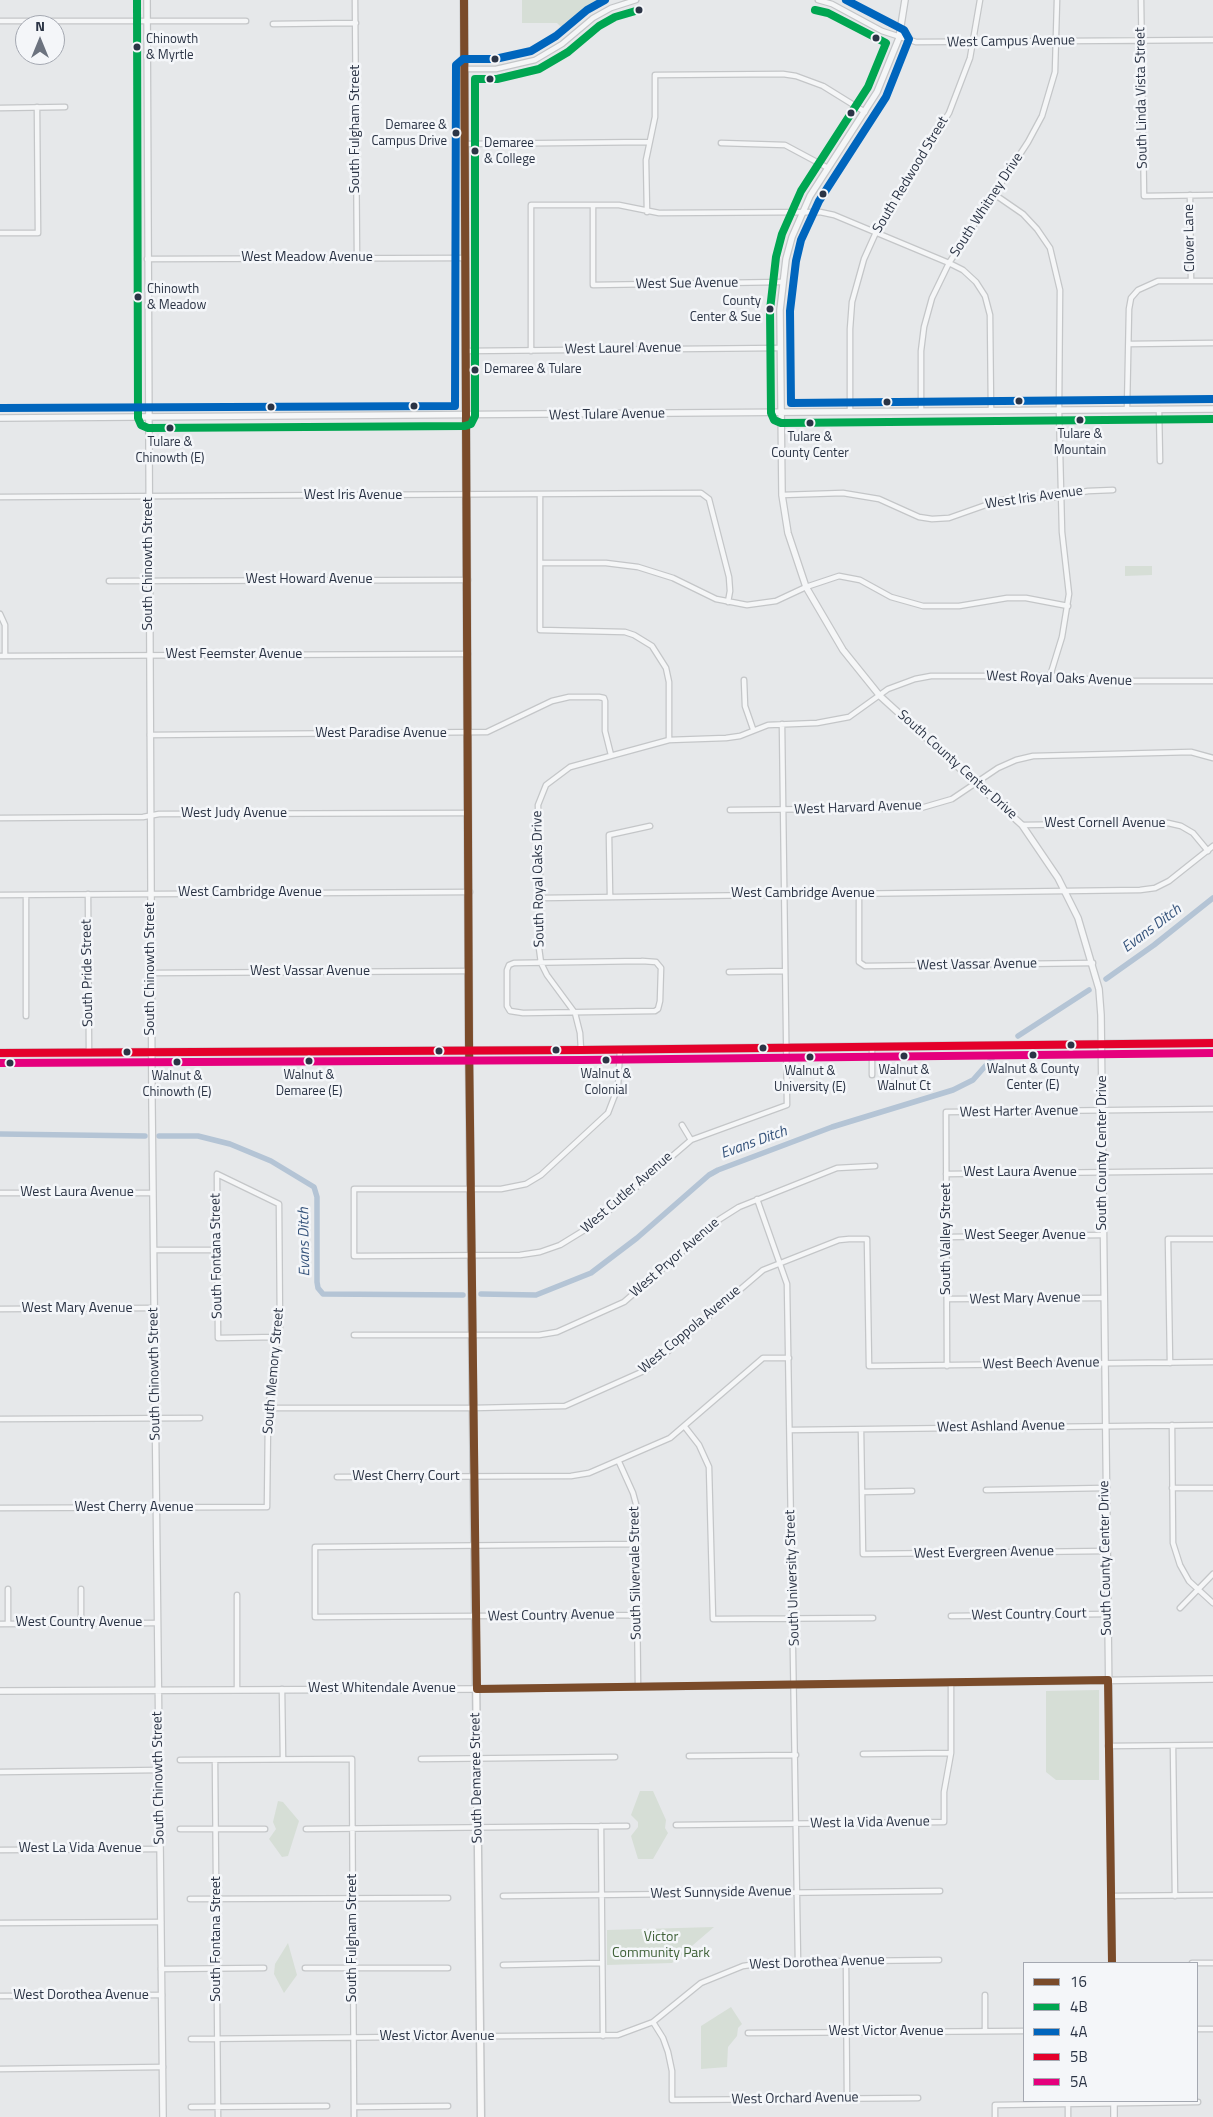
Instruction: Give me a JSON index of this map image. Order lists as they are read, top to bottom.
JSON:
{
  "streets": {
    "main road": ["South Demaree Street"],
    "street": [
      "West Campus Avenue",
      "South Linda Vista Street",
      "South Fulgham Street",
      "South Redwood Street",
      "South Whitney Drive",
      "Clover Lane",
      "West Meadow Avenue",
      "West Sue Avenue",
      "West Laurel Avenue",
      "West Tulare Avenue",
      "West Iris Avenue",
      "South Chinowth Street",
      "West Howard Avenue",
      "West Feemster Avenue",
      "West Royal Oaks Avenue",
      "West Paradise Avenue",
      "South County Center Drive",
      "West Harvard Avenue",
      "West Judy Avenue",
      "West Cornell Avenue",
      "South Royal Oaks Drive",
      "West Cambridge Avenue",
      "West Vassar Avenue",
      "South Pride Street",
      "West Harter Avenue",
      "West Laura Avenue",
      "West Cutler Avenue",
      "West Seeger Avenue",
      "South Valley Street",
      "South Fontana Street",
      "West Pryor Avenue",
      "West Mary Avenue",
      "West Coppola Avenue",
      "West Beech Avenue",
      "South Memory Street",
      "West Ashland Avenue",
      "West Cherry Court",
      "West Cherry Avenue",
      "West Evergreen Avenue",
      "South Silvervale Street",
      "South University Street",
      "West Country Court",
      "West Country Avenue",
      "West Whitendale Avenue",
      "West la Vida Avenue",
      "West La Vida Avenue",
      "West Sunnyside Avenue",
      "West Dorothea Avenue",
      "West Victor Avenue",
      "West Orchard Avenue"
    ]
  },
  "crossings": [
    ["West Campus Avenue", "South Linda Vista Street"],
    ["West Campus Avenue", "South Redwood Street"],
    ["West Campus Avenue", "South Whitney Drive"],
    ["West Campus Avenue", "South County Center Drive"],
    ["South Linda Vista Street", "Clover Lane"],
    ["South Fulgham Street", "West Meadow Avenue"],
    ["South Fulgham Street", "West Victor Avenue"],
    ["South Redwood Street", "West Tulare Avenue"],
    ["South Whitney Drive", "West Tulare Avenue"],
    ["West Meadow Avenue", "South Chinowth Street"],
    ["West Meadow Avenue", "South Demaree Street"],
    ["West Sue Avenue", "South County Center Drive"],
    ["West Laurel Avenue", "South County Center Drive"],
    ["West Laurel Avenue", "South Demaree Street"],
    ["West Tulare Avenue", "South Chinowth Street"],
    ["West Tulare Avenue", "South County Center Drive"],
    ["West Tulare Avenue", "South Demaree Street"],
    ["West Iris Avenue", "South Chinowth Street"],
    ["West Iris Avenue", "South County Center Drive"],
    ["West Iris Avenue", "South Demaree Street"],
    ["South Chinowth Street", "West Howard Avenue"],
    ["South Chinowth Street", "West Feemster Avenue"],
    ["South Chinowth Street", "West Paradise Avenue"],
    ["South Chinowth Street", "West Judy Avenue"],
    ["South Chinowth Street", "West Cambridge Avenue"],
    ["South Chinowth Street", "West Vassar Avenue"],
    ["South Chinowth Street", "West Laura Avenue"],
    ["South Chinowth Street", "West Mary Avenue"],
    ["South Chinowth Street", "West Cherry Avenue"],
    ["South Chinowth Street", "West Country Avenue"],
    ["South Chinowth Street", "West Whitendale Avenue"],
    ["South Chinowth Street", "West La Vida Avenue"],
    ["South Chinowth Street", "West Dorothea Avenue"],
    ["West Howard Avenue", "South Demaree Street"],
    ["West Feemster Avenue", "South Demaree Street"],
    ["West Royal Oaks Avenue", "West Paradise Avenue"],
    ["West Royal Oaks Avenue", "South County Center Drive"],
    ["West Royal Oaks Avenue", "South Royal Oaks Drive"],
    ["West Paradise Avenue", "South Demaree Street"],
    ["South County Center Drive", "West Harvard Avenue"],
    ["South County Center Drive", "West Cornell Avenue"],
    ["South County Center Drive", "West Cambridge Avenue"],
    ["South County Center Drive", "West Vassar Avenue"],
    ["South County Center Drive", "West Harter Avenue"],
    ["South County Center Drive", "West Laura Avenue"],
    ["South County Center Drive", "West Seeger Avenue"],
    ["South County Center Drive", "West Mary Avenue"],
    ["South County Center Drive", "West Beech Avenue"],
    ["South County Center Drive", "West Ashland Avenue"],
    ["South County Center Drive", "West Evergreen Avenue"],
    ["South County Center Drive", "West Country Court"],
    ["South County Center Drive", "West Whitendale Avenue"],
    ["West Judy Avenue", "South Demaree Street"],
    ["West Cornell Avenue", "West Cambridge Avenue"],
    ["South Royal Oaks Drive", "West Cambridge Avenue"],
    ["West Cambridge Avenue", "West Vassar Avenue"],
    ["West Cambridge Avenue", "South Pride Street"],
    ["West Cambridge Avenue", "South Demaree Street"],
    ["West Vassar Avenue", "South Demaree Street"],
    ["West Harter Avenue", "South Valley Street"],
    ["West Laura Avenue", "South Valley Street"],
    ["West Cutler Avenue", "South Demaree Street"],
    ["West Seeger Avenue", "South Valley Street"],
    ["South Valley Street", "West Mary Avenue"],
    ["South Valley Street", "West Beech Avenue"],
    ["South Fontana Street", "South Memory Street"],
    ["South Fontana Street", "West Victor Avenue"],
    ["West Pryor Avenue", "South University Street"],
    ["West Pryor Avenue", "South Demaree Street"],
    ["West Coppola Avenue", "West Beech Avenue"],
    ["West Coppola Avenue", "South Memory Street"],
    ["West Coppola Avenue", "South University Street"],
    ["West Coppola Avenue", "South Demaree Street"],
    ["South Memory Street", "West Cherry Avenue"],
    ["West Ashland Avenue", "South University Street"],
    ["West Cherry Court", "South Demaree Street"],
    ["South Silvervale Street", "West Country Avenue"],
    ["South Silvervale Street", "West Whitendale Avenue"],
    ["South University Street", "West Whitendale Avenue"],
    ["South University Street", "West la Vida Avenue"],
    ["South University Street", "West Sunnyside Avenue"],
    ["South University Street", "West Dorothea Avenue"],
    ["West Country Avenue", "South Demaree Street"],
    ["West Whitendale Avenue", "South Demaree Street"],
    ["South Demaree Street", "West Victor Avenue"],
    ["West Dorothea Avenue", "West Victor Avenue"],
    ["West Dorothea Avenue", "West Orchard Avenue"],
    ["West Victor Avenue", "West Orchard Avenue"]
  ],
  "water": ["Evans Ditch"],
  "parks": ["Victor Community Park"],
  "places": [
    "Chinowth & Myrtle",
    "Demaree & Campus Drive",
    "Demaree & College",
    "Chinowth & Meadow",
    "County Center & Sue",
    "Demaree & Tulare",
    "Tulare & Mountain",
    "Tulare & County Center",
    "Tulare & Chinowth (E)",
    "Walnut & County Center (E)",
    "Walnut & Walnut Ct",
    "Walnut & University (E)",
    "Walnut & Colonial",
    "Walnut & Demaree (E)",
    "Walnut & Chinowth (E)"
  ],
  "lines": [
    "transit line 16",
    "transit line 4B",
    "transit line 4A",
    "transit line 5B",
    "transit line 5A"
  ],
  "legend": [
    "16",
    "4B",
    "4A",
    "5B",
    "5A"
  ],
  "north": "top"
}
